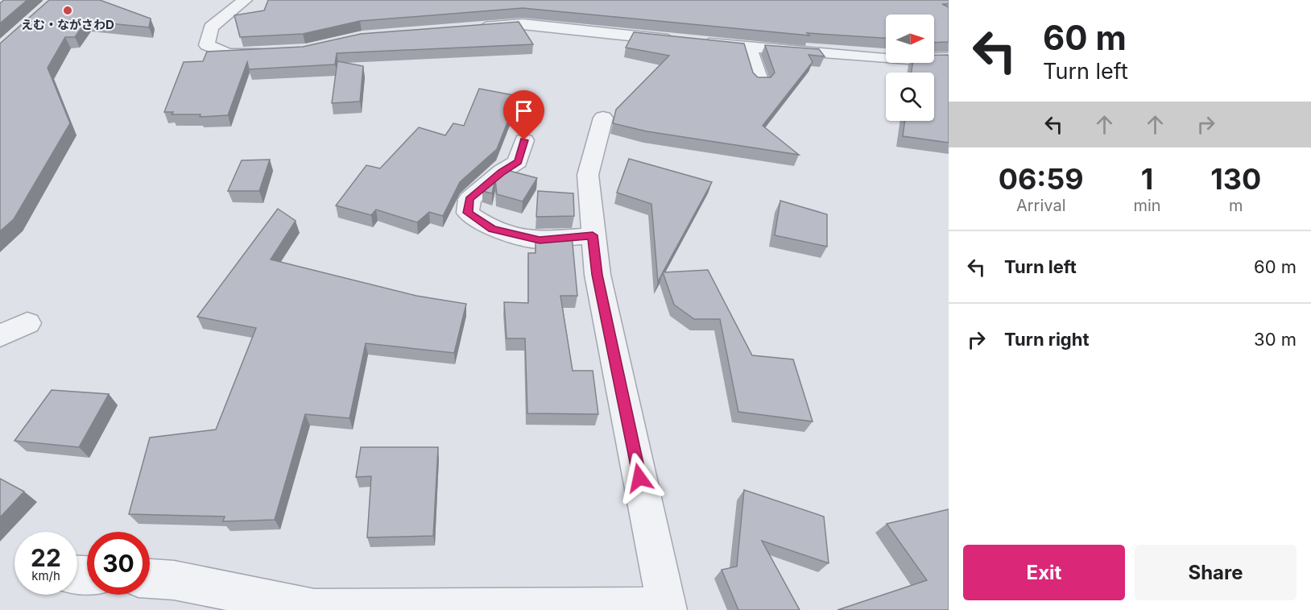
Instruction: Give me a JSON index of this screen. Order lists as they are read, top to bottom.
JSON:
{
  "places": ["えむ・ながさわD"],
  "north": "right",
  "page": {
    "turn": ["60 m", "Turn left"],
    "eta": [
      "06:59",
      "Arrival",
      "1",
      "min",
      "130",
      "m"
    ],
    "list": [
      {
        "name": "Turn left",
        "value": "60 m"
      },
      {
        "name": "Turn right",
        "value": "30 m"
      }
    ],
    "speed": "22 km/h",
    "limit": "30",
    "buttons": ["Exit", "Share"]
  }
}
